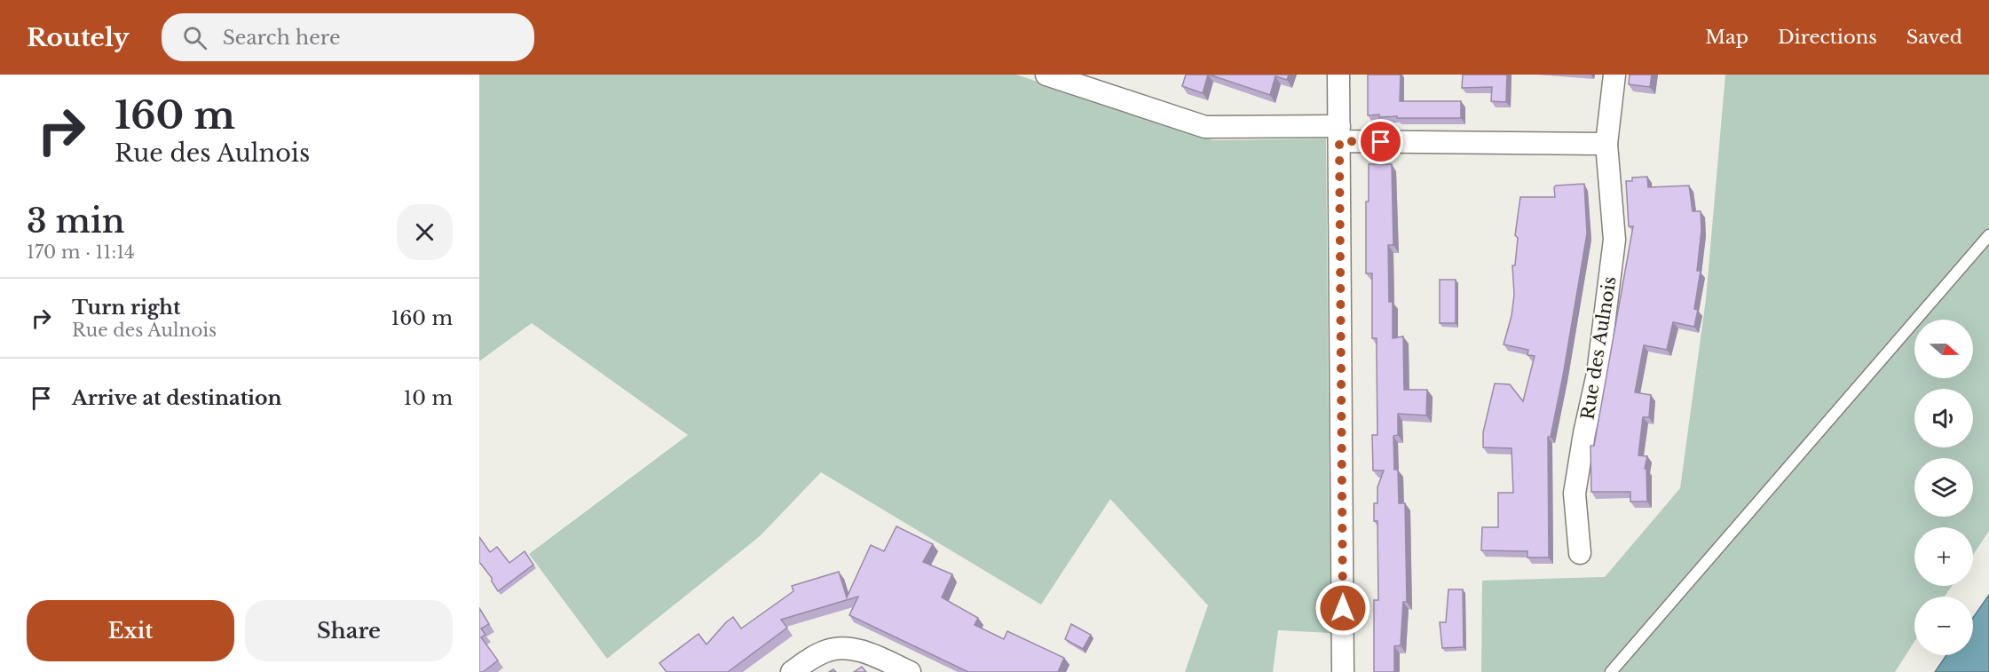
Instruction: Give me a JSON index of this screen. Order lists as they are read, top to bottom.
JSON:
{
  "streets": {
    "street": ["Rue des Aulnois"]
  },
  "north": "right",
  "page": {
    "header": "Routely",
    "search": "Search here",
    "nav": ["Map", "Directions", "Saved"],
    "turn": ["160 m", "Rue des Aulnois"],
    "heading": ["3 min", "170 m · 11:14"],
    "list": [
      {
        "name": "Turn right",
        "note": "Rue des Aulnois",
        "value": "160 m"
      },
      {
        "name": "Arrive at destination",
        "value": "10 m"
      }
    ],
    "map_buttons": ["+", "−"],
    "buttons": ["Exit", "Share"]
  }
}
